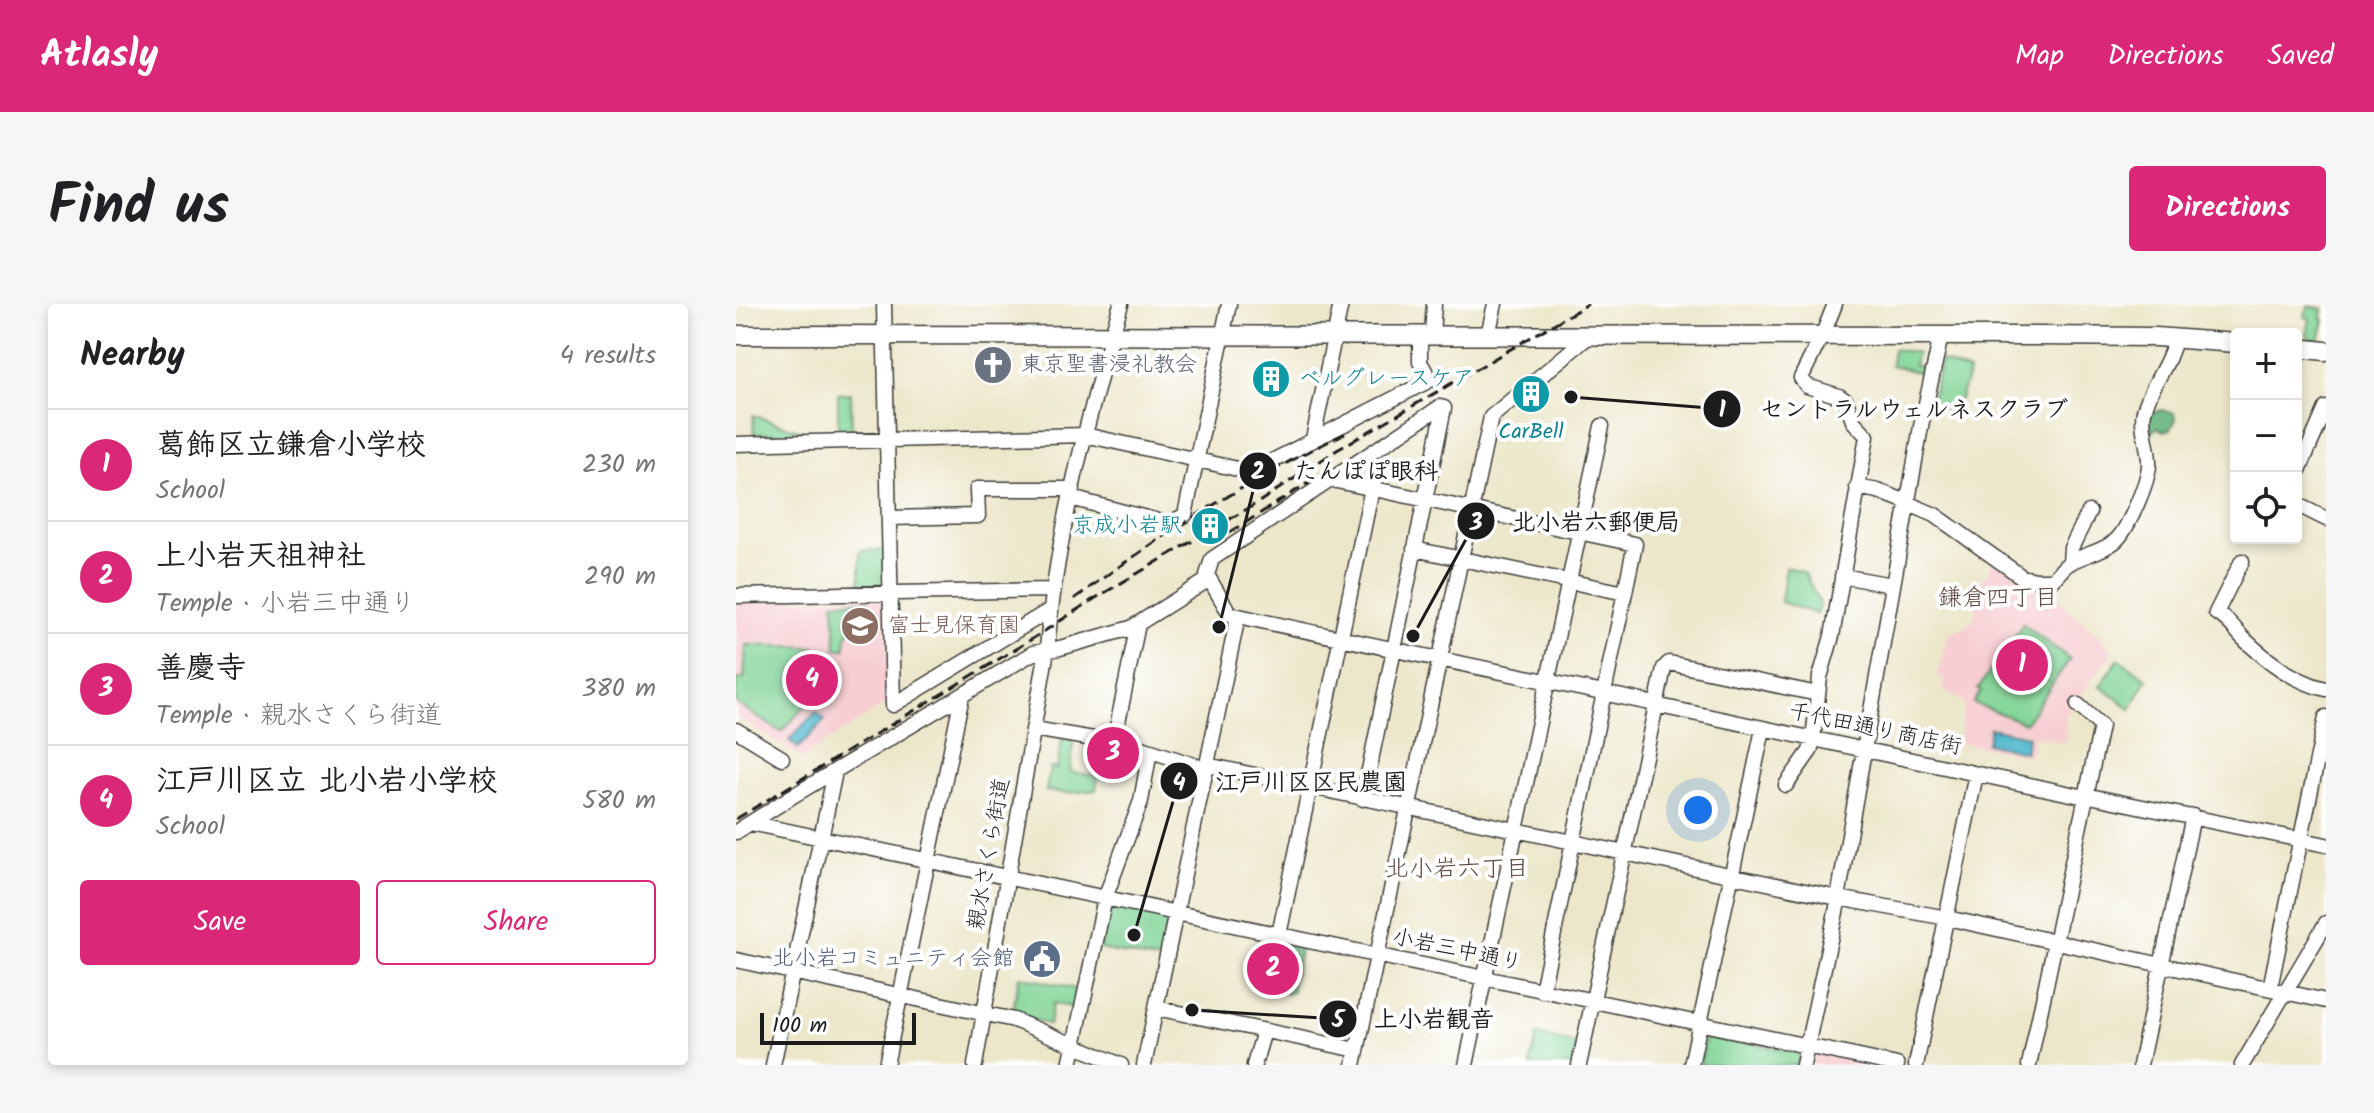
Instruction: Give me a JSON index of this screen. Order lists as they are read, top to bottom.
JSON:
{
  "streets": {
    "street": ["千代田通り商店街", "親水さくら街道", "小岩三中通り"]
  },
  "crossings": [
    ["親水さくら街道", "小岩三中通り"]
  ],
  "districts": ["鎌倉四丁目", "北小岩六丁目"],
  "places": {
    "church": ["東京聖書浸礼教会"],
    "building": ["ベルグレースケア", "CarBell", "京成小岩駅"],
    "other": [
      "セントラルウェルネスクラブ",
      "たんぽぽ眼科",
      "北小岩六郵便局",
      "江戸川区区民農園",
      "上小岩観音"
    ],
    "school or university": ["富士見保育園"],
    "public building": ["北小岩コミュニティ会館"]
  },
  "scale_bar": "100 m",
  "page": {
    "header": "Atlasly",
    "nav": ["Map", "Directions", "Saved"],
    "title": "Find us",
    "buttons": [
      "Directions",
      ["Save", "Share"]
    ],
    "heading": ["Nearby", "4 results"],
    "map_buttons": ["+", "−"],
    "list": [
      {
        "mark": "1",
        "name": "葛飾区立鎌倉小学校",
        "note": "School",
        "value": "230 m"
      },
      {
        "mark": "2",
        "name": "上小岩天祖神社",
        "note": "Temple · 小岩三中通り",
        "value": "290 m"
      },
      {
        "mark": "3",
        "name": "善慶寺",
        "note": "Temple · 親水さくら街道",
        "value": "380 m"
      },
      {
        "mark": "4",
        "name": "江戸川区立 北小岩小学校",
        "note": "School",
        "value": "580 m"
      }
    ],
    "pins": [
      "1",
      "4",
      "3",
      "2"
    ],
    "scale": "100 m"
  }
}
